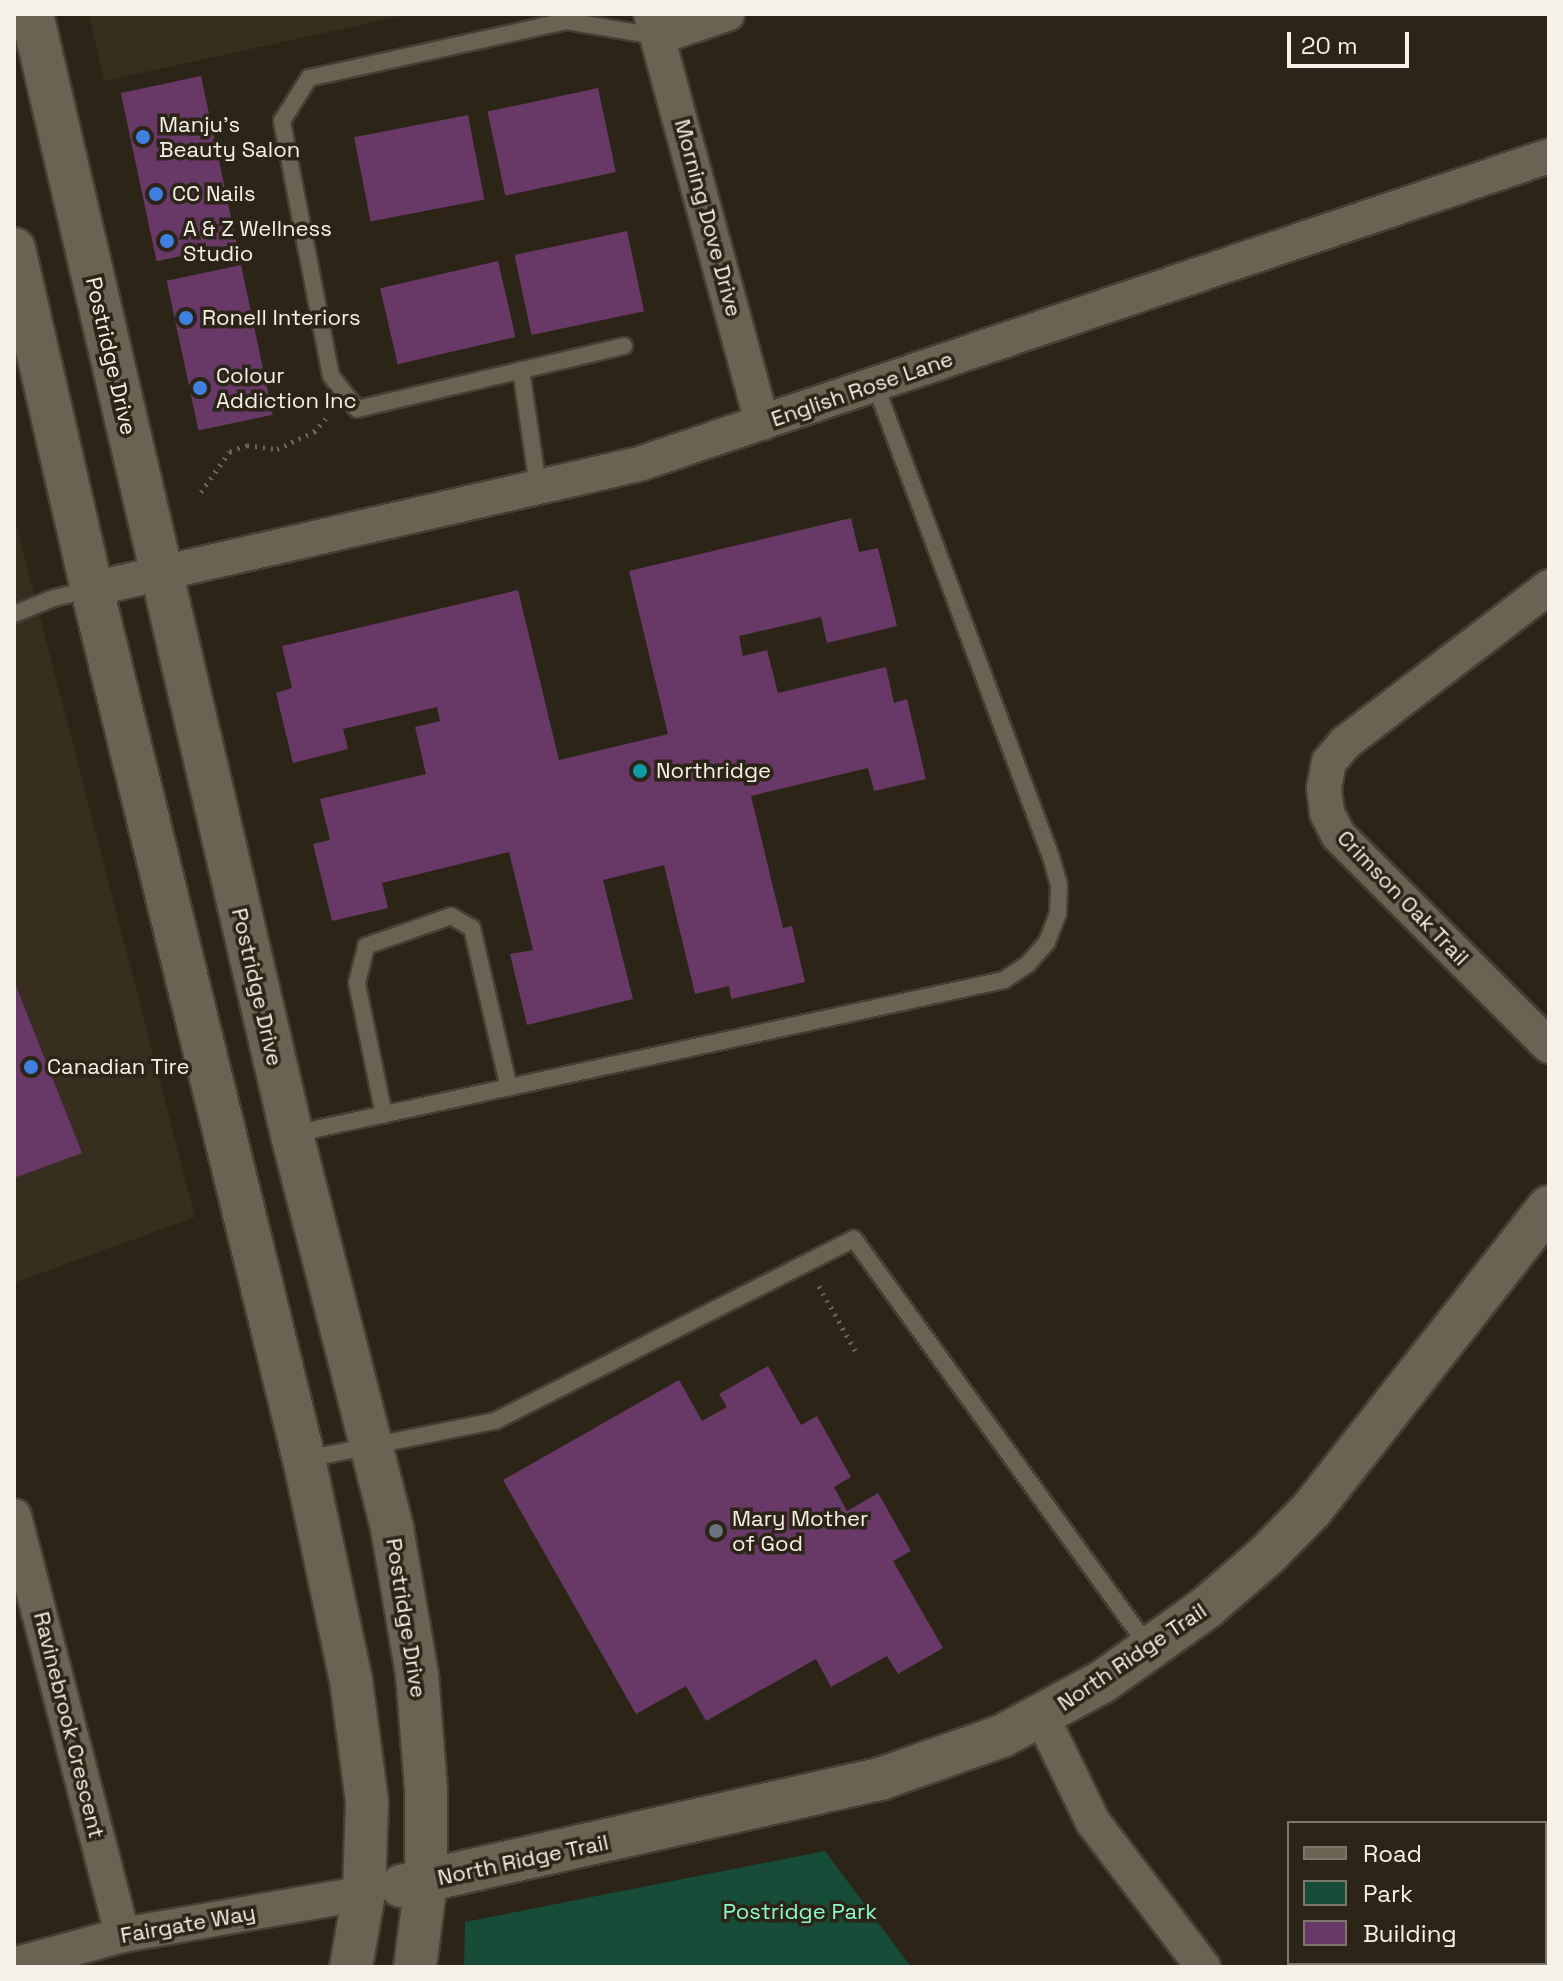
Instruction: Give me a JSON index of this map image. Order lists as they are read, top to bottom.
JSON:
{
  "streets": {
    "street": [
      "Morning Dove Drive",
      "Postridge Drive",
      "English Rose Lane",
      "Crimson Oak Trail",
      "North Ridge Trail",
      "Ravinebrook Crescent",
      "Fairgate Way"
    ]
  },
  "crossings": [
    ["Morning Dove Drive", "English Rose Lane"],
    ["Postridge Drive", "English Rose Lane"],
    ["Postridge Drive", "North Ridge Trail"],
    ["North Ridge Trail", "Fairgate Way"],
    ["Ravinebrook Crescent", "Fairgate Way"]
  ],
  "parks": ["Postridge Park"],
  "places": [
    "Manju's Beauty Salon",
    "CC Nails",
    "A & Z Wellness Studio",
    "Ronell Interiors",
    "Colour Addiction Inc",
    "Northridge",
    "Canadian Tire",
    "Mary Mother of God"
  ],
  "legend": ["Road", "Park", "Building"],
  "scale_bar": "20 m"
}
